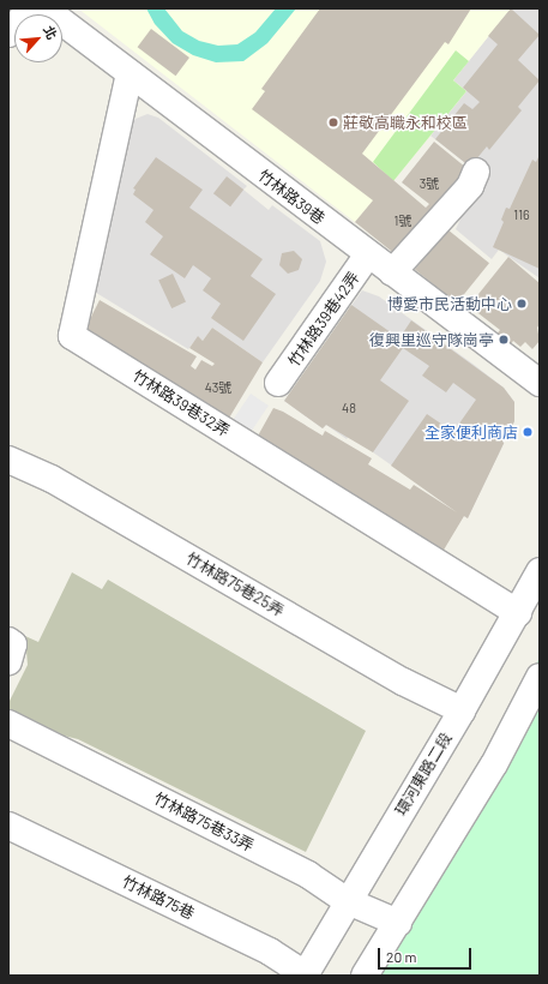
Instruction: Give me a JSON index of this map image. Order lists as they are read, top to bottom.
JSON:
{
  "streets": {
    "street": [
      "竹林路39巷",
      "竹林路39巷42弄",
      "竹林路39巷32弄",
      "竹林路75巷25弄",
      "環河東路二段",
      "竹林路75巷33弄",
      "竹林路75巷"
    ]
  },
  "crossings": [
    ["竹林路39巷", "竹林路39巷42弄"],
    ["竹林路39巷", "竹林路39巷32弄"],
    ["竹林路39巷32弄", "環河東路二段"],
    ["竹林路75巷25弄", "環河東路二段"],
    ["環河東路二段", "竹林路75巷33弄"],
    ["環河東路二段", "竹林路75巷"]
  ],
  "places": [
    "莊敬高職永和校區",
    "博愛市民活動中心",
    "復興里巡守隊崗亭",
    "全家便利商店"
  ],
  "house_numbers": [
    "3號",
    "116",
    "1號",
    "43號",
    "48"
  ],
  "scale_bar": "20 m",
  "north": "top right"
}
